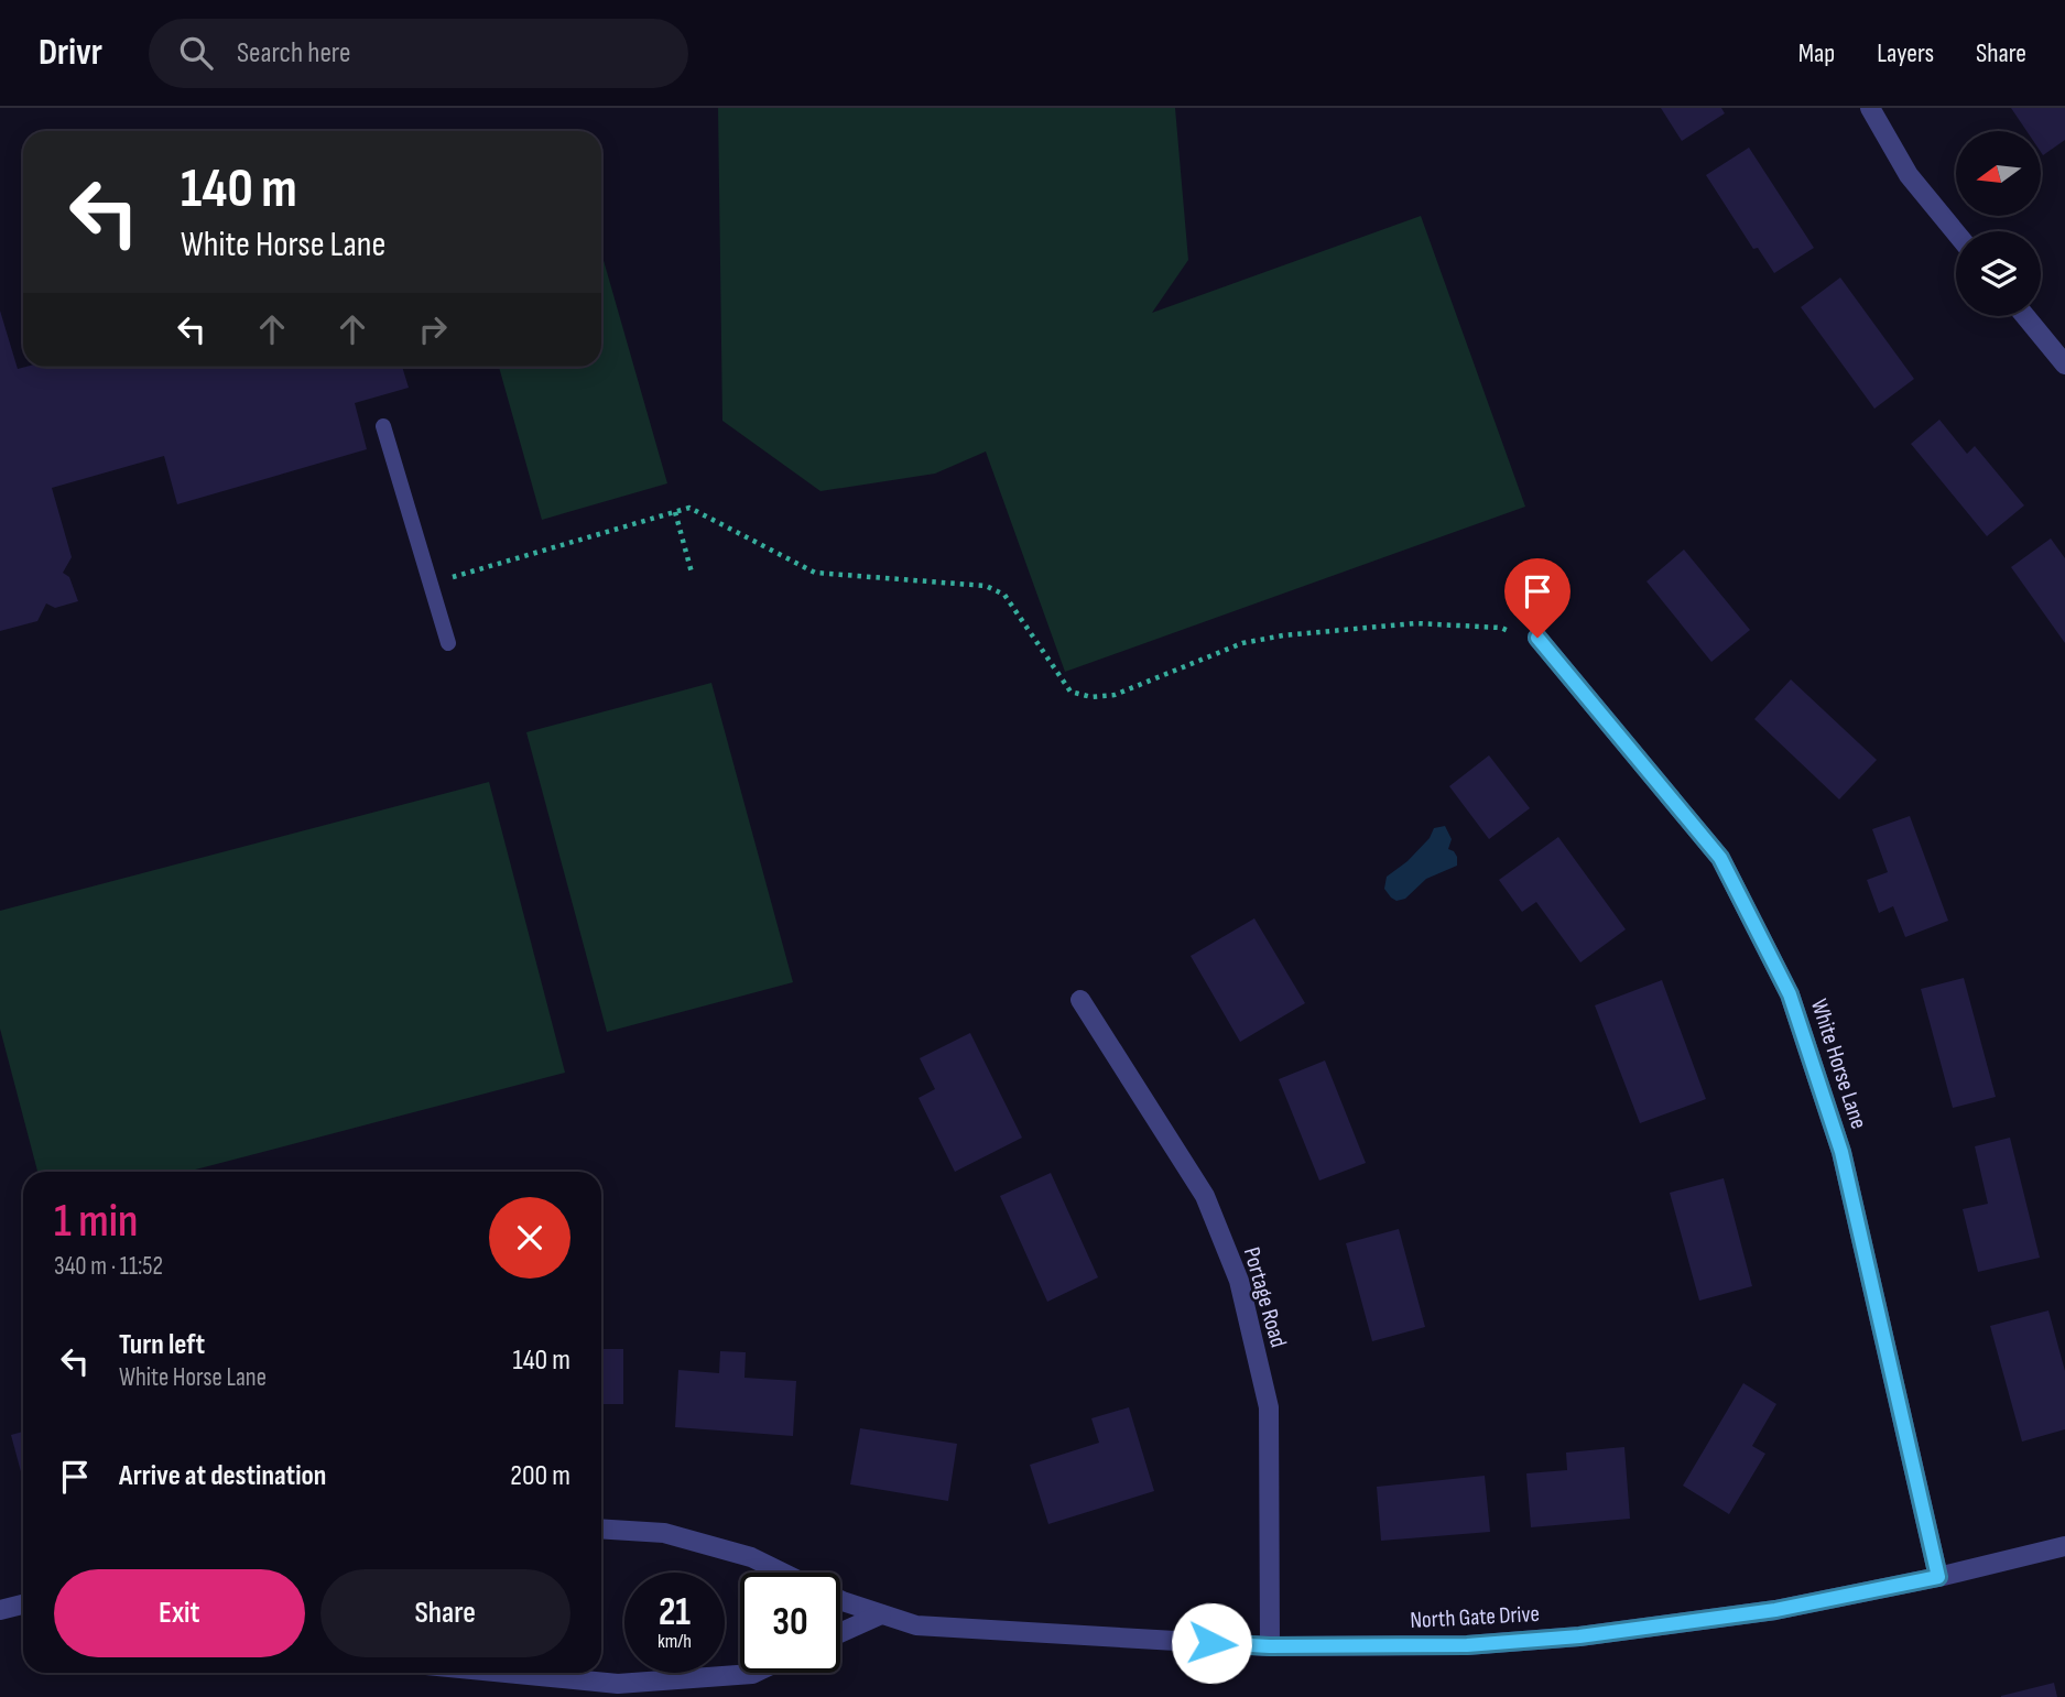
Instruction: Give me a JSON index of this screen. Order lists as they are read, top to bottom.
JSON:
{
  "streets": {
    "street": ["White Horse Lane", "Portage Road", "North Gate Drive"]
  },
  "crossings": [
    ["White Horse Lane", "North Gate Drive"],
    ["Portage Road", "North Gate Drive"]
  ],
  "north": "left",
  "page": {
    "header": "Drivr",
    "search": "Search here",
    "nav": ["Map", "Layers", "Share"],
    "turn": ["140 m", "White Horse Lane"],
    "heading": ["1 min", "340 m · 11:52"],
    "list": [
      {
        "name": "Turn left",
        "note": "White Horse Lane",
        "value": "140 m"
      },
      {
        "name": "Arrive at destination",
        "value": "200 m"
      }
    ],
    "buttons": ["Exit", "Share"],
    "speed": "21 km/h",
    "limit": "30"
  }
}
